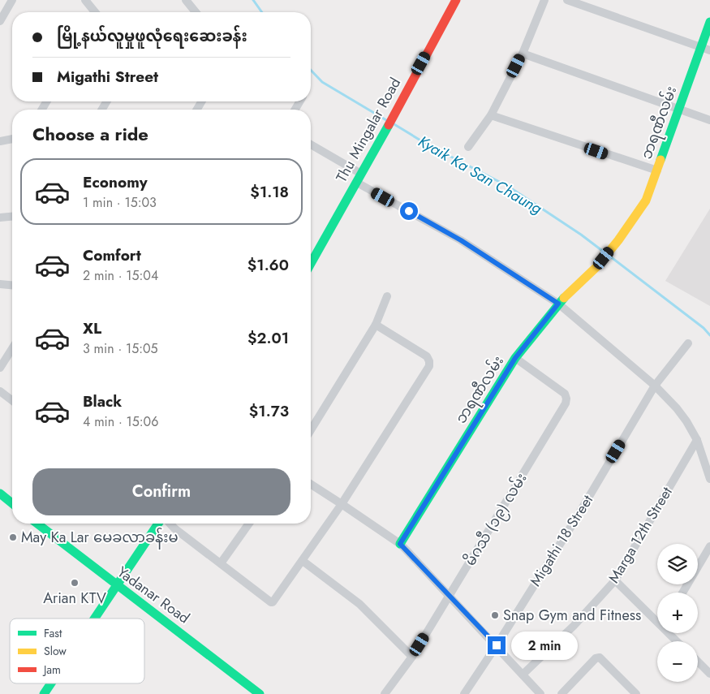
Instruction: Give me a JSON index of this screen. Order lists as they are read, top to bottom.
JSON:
{
  "streets": {
    "main road": ["ဘရဏီလမ်း", "Thu Mingalar Road", "Yadanar Road"],
    "street": ["မိဂသီ (၁၉) လမ်း", "Marga 12th Street", "Migathi 18 Street"]
  },
  "crossings": [
    ["ဘရဏီလမ်း", "မိဂသီ (၁၉) လမ်း"]
  ],
  "water": ["Kyaik Ka San Chaung"],
  "places": ["May Ka Lar မေခလာခန်းမ", "Arian KTV", "Snap Gym and Fitness"],
  "legend": ["Fast", "Slow", "Jam"],
  "page": {
    "banner": ["မြို့နယ်လူမှုဖူလုံရေးဆေးခန်း", "Migathi Street"],
    "heading": "Choose a ride",
    "list": [
      {
        "name": "Economy",
        "note": "1 min · 15:03",
        "value": "$1.18"
      },
      {
        "name": "Comfort",
        "note": "2 min · 15:04",
        "value": "$1.60"
      },
      {
        "name": "XL",
        "note": "3 min · 15:05",
        "value": "$2.01"
      },
      {
        "name": "Black",
        "note": "4 min · 15:06",
        "value": "$1.73"
      }
    ],
    "buttons": "Confirm",
    "map_buttons": ["+", "−"],
    "bubble": "2 min"
  }
}
